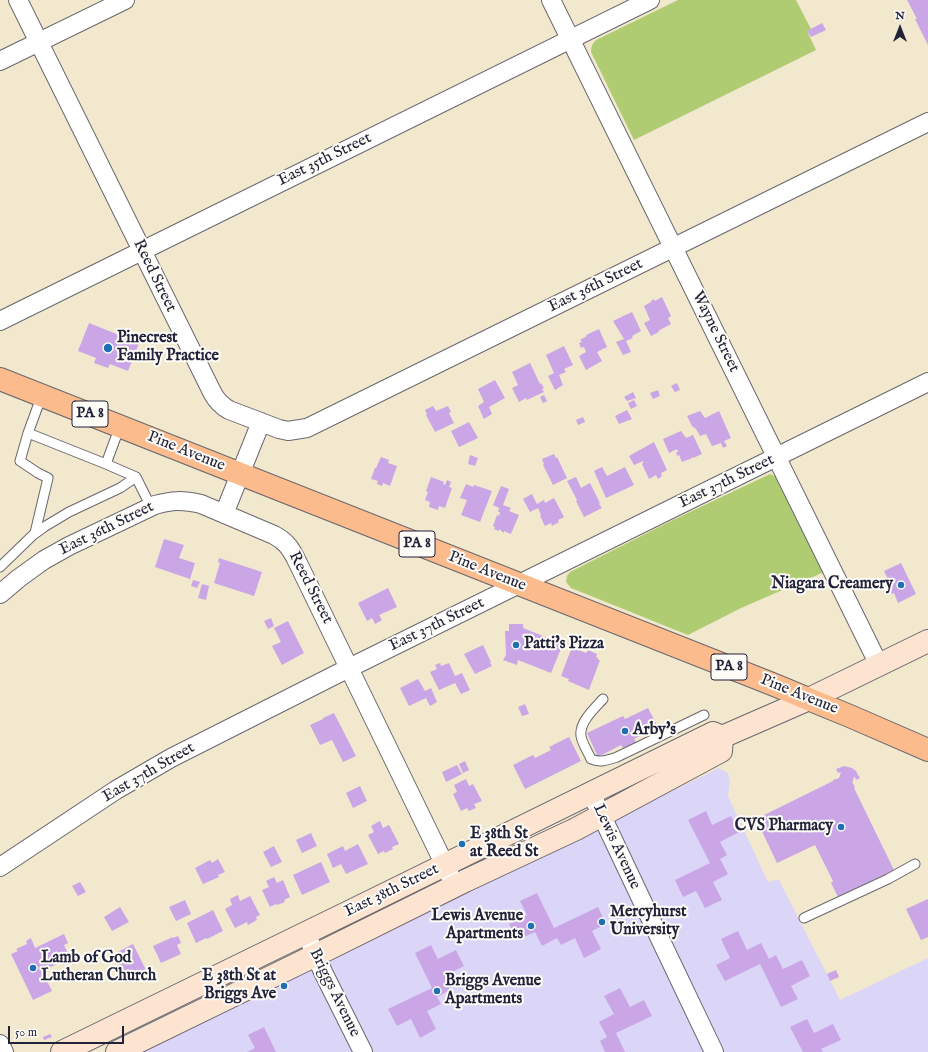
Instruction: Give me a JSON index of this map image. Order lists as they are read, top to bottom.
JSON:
{
  "streets": {
    "main road": ["PA 8", "Pine Avenue", "East 38th Street"],
    "street": [
      "East 35th Street",
      "Reed Street",
      "East 36th Street",
      "Wayne Street",
      "East 37th Street",
      "Lewis Avenue",
      "Briggs Avenue"
    ]
  },
  "crossings": [
    ["East 35th Street", "Reed Street"],
    ["East 35th Street", "Wayne Street"],
    ["Reed Street", "East 36th Street"],
    ["Reed Street", "East 37th Street"],
    ["Reed Street", "East 38th Street"],
    ["East 36th Street", "Wayne Street"],
    ["Wayne Street", "East 37th Street"],
    ["Wayne Street", "East 38th Street"],
    ["Pine Avenue", "East 37th Street"],
    ["Pine Avenue", "East 38th Street"],
    ["Lewis Avenue", "East 38th Street"],
    ["East 38th Street", "Briggs Avenue"]
  ],
  "places": [
    "Pinecrest Family Practice",
    "Niagara Creamery",
    "Patti's Pizza",
    "Arby's",
    "CVS Pharmacy",
    "E 38th St at Reed St",
    "Mercyhurst University",
    "Lewis Avenue Apartments",
    "Lamb of God Lutheran Church",
    "E 38th St at Briggs Ave",
    "Briggs Avenue Apartments"
  ],
  "scale_bar": "50 m",
  "north": "top"
}
